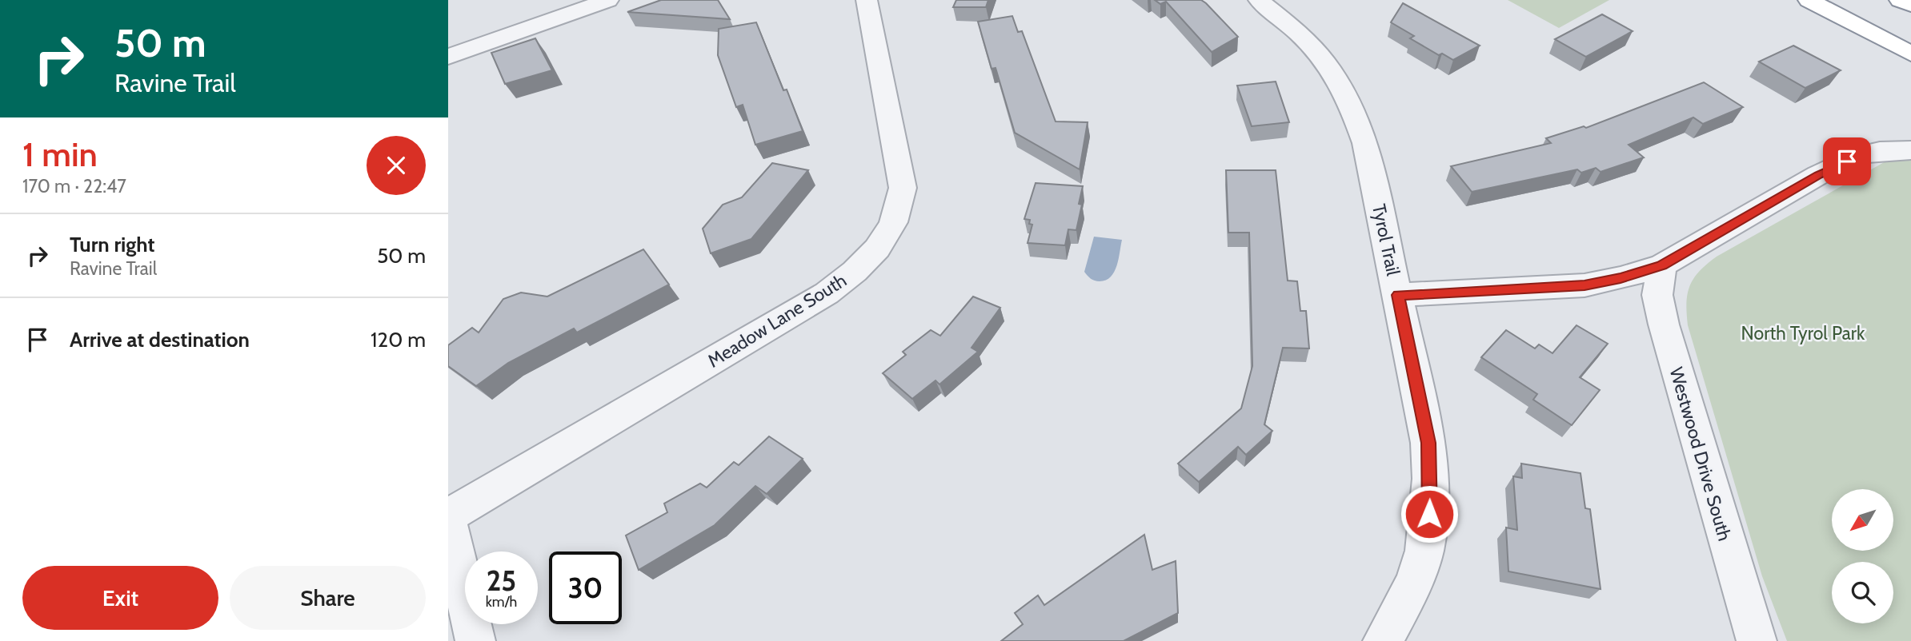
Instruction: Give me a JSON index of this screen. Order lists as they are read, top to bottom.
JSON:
{
  "streets": {
    "street": ["Tyrol Trail", "Meadow Lane South", "Westwood Drive South"]
  },
  "parks": ["North Tyrol Park"],
  "north": "bottom left",
  "page": {
    "turn": ["50 m", "Ravine Trail"],
    "heading": ["1 min", "170 m · 22:47"],
    "list": [
      {
        "name": "Turn right",
        "note": "Ravine Trail",
        "value": "50 m"
      },
      {
        "name": "Arrive at destination",
        "value": "120 m"
      }
    ],
    "speed": "25 km/h",
    "limit": "30",
    "buttons": ["Exit", "Share"]
  }
}
